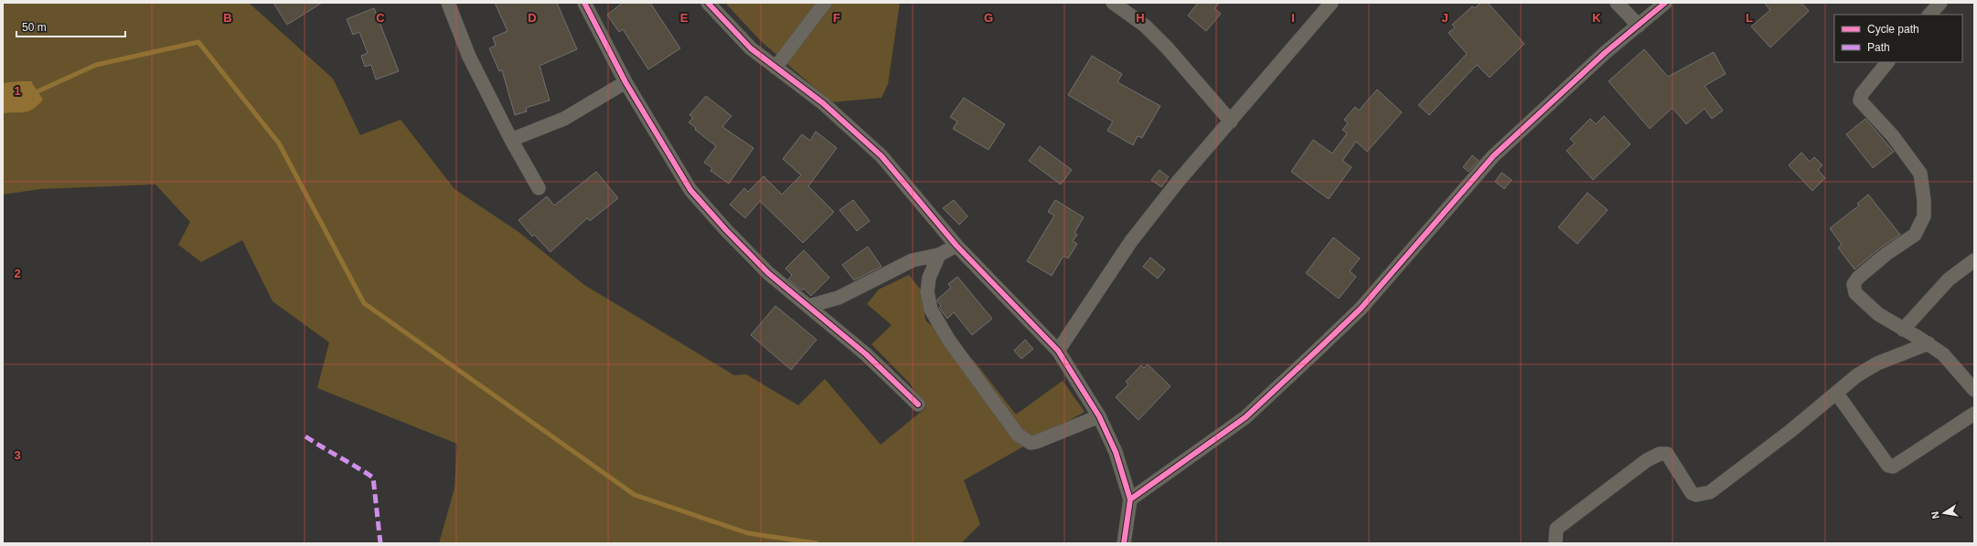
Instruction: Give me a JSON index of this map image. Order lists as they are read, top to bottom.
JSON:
{
  "legend": ["Cycle path", "Path"],
  "scale_bar": "50 m",
  "north": "left",
  "grid": {
    "columns": [
      "B",
      "C",
      "D",
      "E",
      "F",
      "G",
      "H",
      "I",
      "J",
      "K",
      "L"
    ],
    "rows": ["1", "2", "3"]
  }
}
